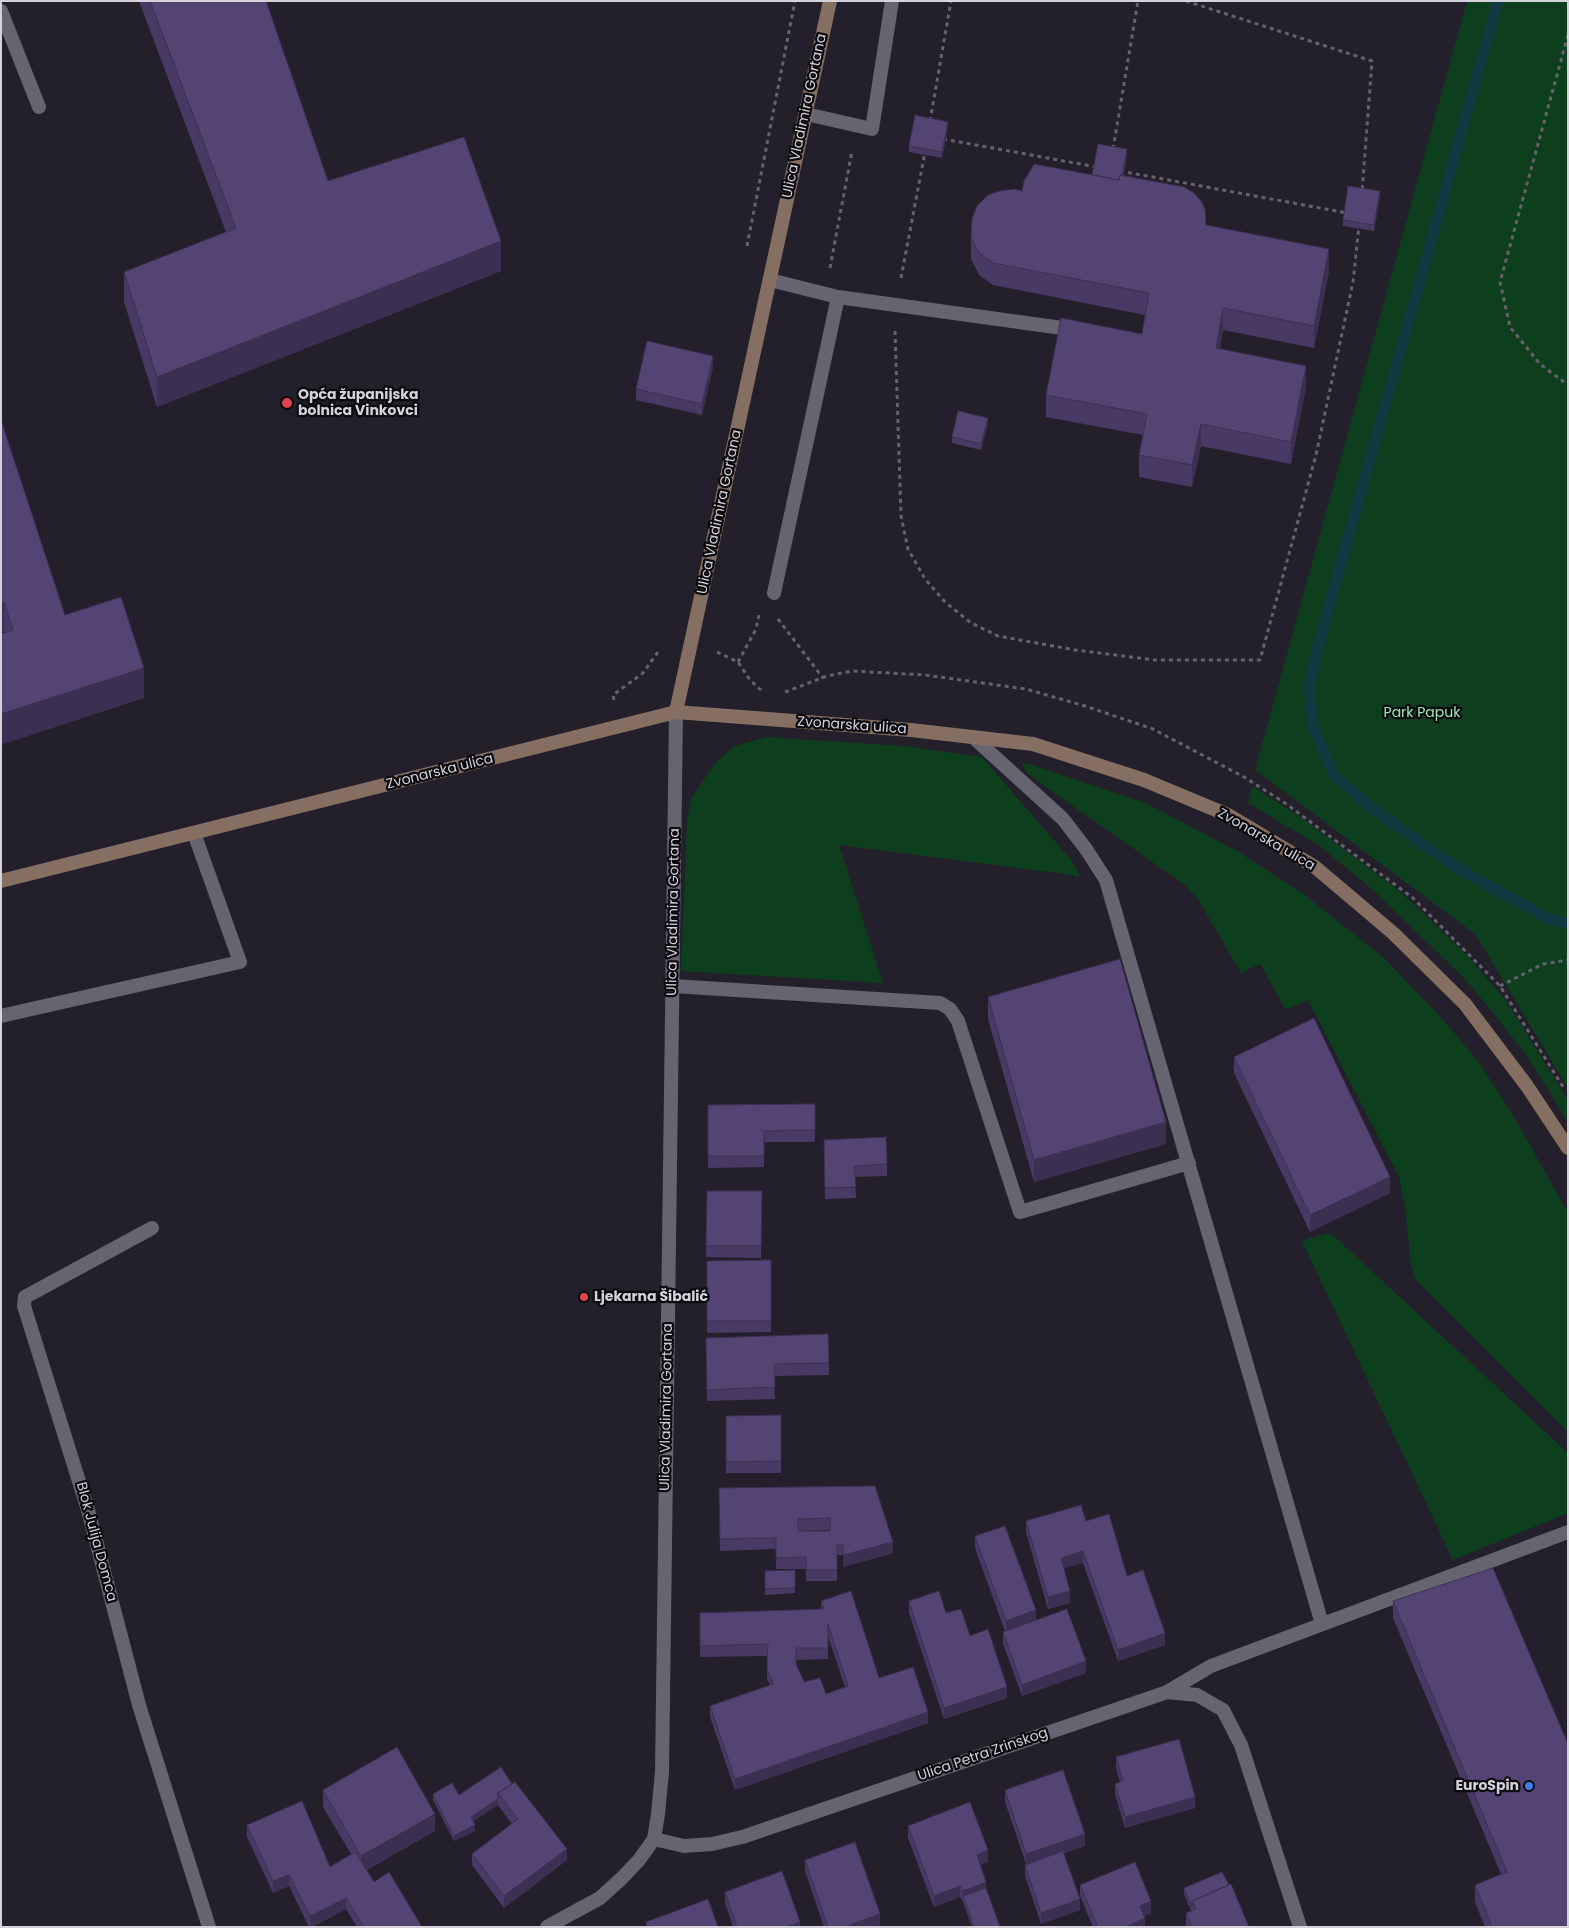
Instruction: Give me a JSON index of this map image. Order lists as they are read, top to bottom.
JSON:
{
  "streets": {
    "main road": ["Ulica Vladimira Gortana", "Zvonarska ulica"],
    "street": ["Blok Julija Domca", "Ulica Petra Zrinskog"]
  },
  "crossings": [
    ["Ulica Vladimira Gortana", "Zvonarska ulica"],
    ["Ulica Vladimira Gortana", "Ulica Petra Zrinskog"]
  ],
  "parks": ["Park Papuk"],
  "places": ["Opća županijska bolnica Vinkovci", "Ljekarna Šibalić", "EuroSpin"]
}
